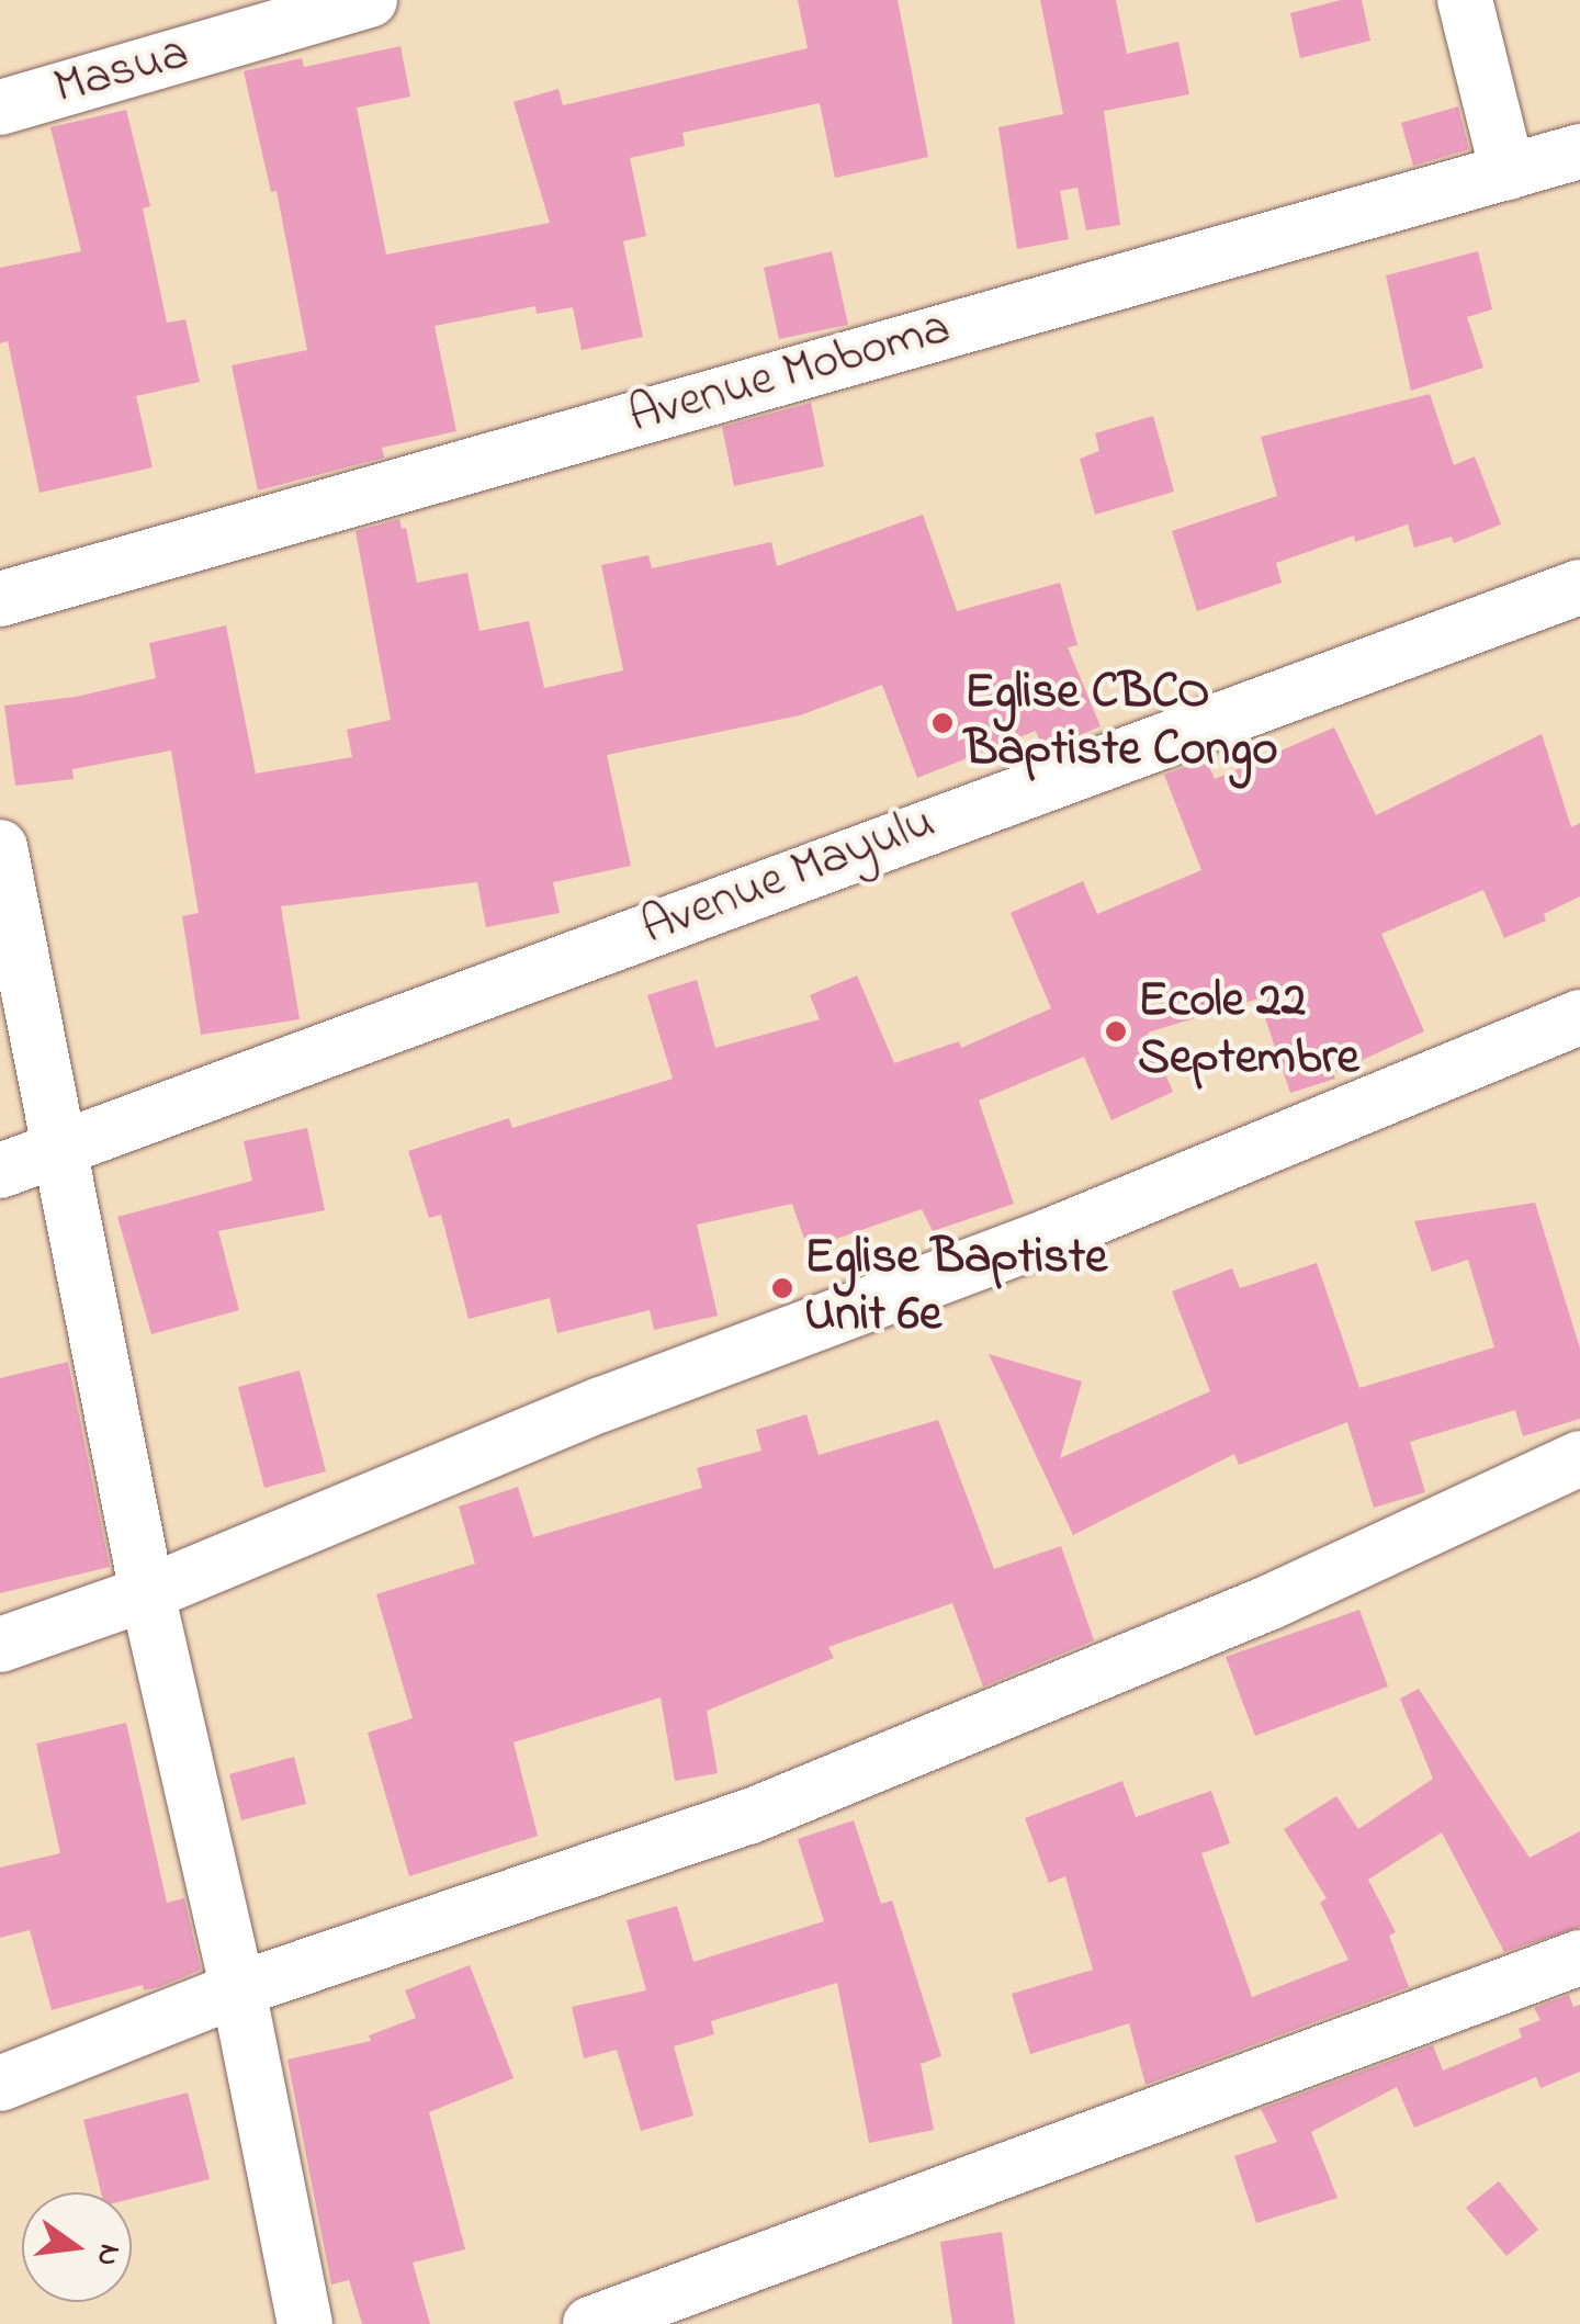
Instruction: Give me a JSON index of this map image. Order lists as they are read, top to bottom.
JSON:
{
  "streets": {
    "street": ["Masua", "Avenue Moboma", "Avenue Mayulu"]
  },
  "places": ["Eglise CBCO Baptiste Congo", "Ecole 22 Septembre", "Eglise Baptiste Unit 6e"],
  "north": "right"
}
